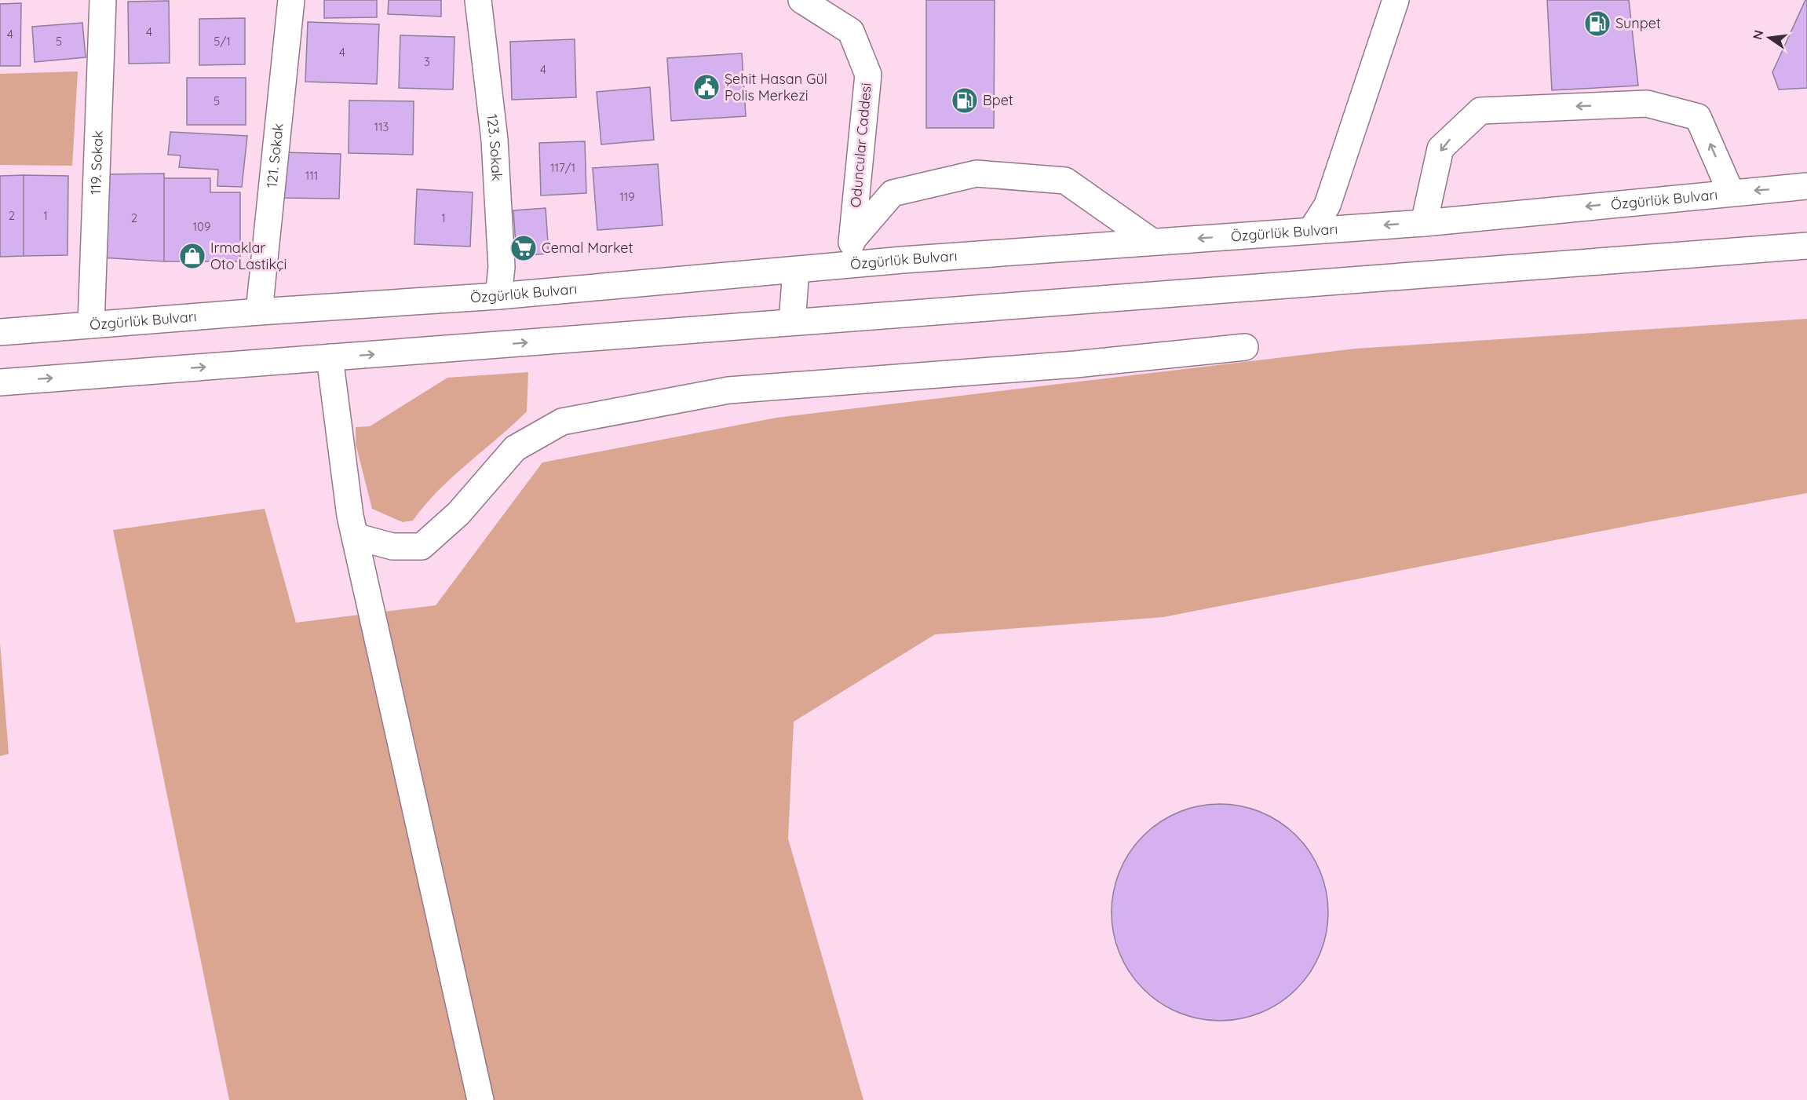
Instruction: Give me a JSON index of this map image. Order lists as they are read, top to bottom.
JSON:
{
  "streets": {
    "main road": [
      "Oduncular Caddesi",
      "123. Sokak",
      "121. Sokak",
      "119. Sokak",
      "Özgürlük Bulvarı"
    ]
  },
  "crossings": [
    ["Oduncular Caddesi", "Özgürlük Bulvarı"],
    ["123. Sokak", "Özgürlük Bulvarı"],
    ["121. Sokak", "Özgürlük Bulvarı"],
    ["119. Sokak", "Özgürlük Bulvarı"]
  ],
  "places": {
    "fuel station": ["Sunpet", "Bpet"],
    "public building": ["Şehit Hasan Gül Polis Merkezi"],
    "supermarket": ["Cemal Market"],
    "shop": ["Irmaklar Oto Lastikçi"]
  },
  "house_numbers": [
    "4",
    "4",
    "5",
    "5/1",
    "4",
    "3",
    "4",
    "5",
    "113",
    "117/1",
    "111",
    "119",
    "2",
    "1",
    "2",
    "1",
    "109"
  ],
  "north": "left"
}
